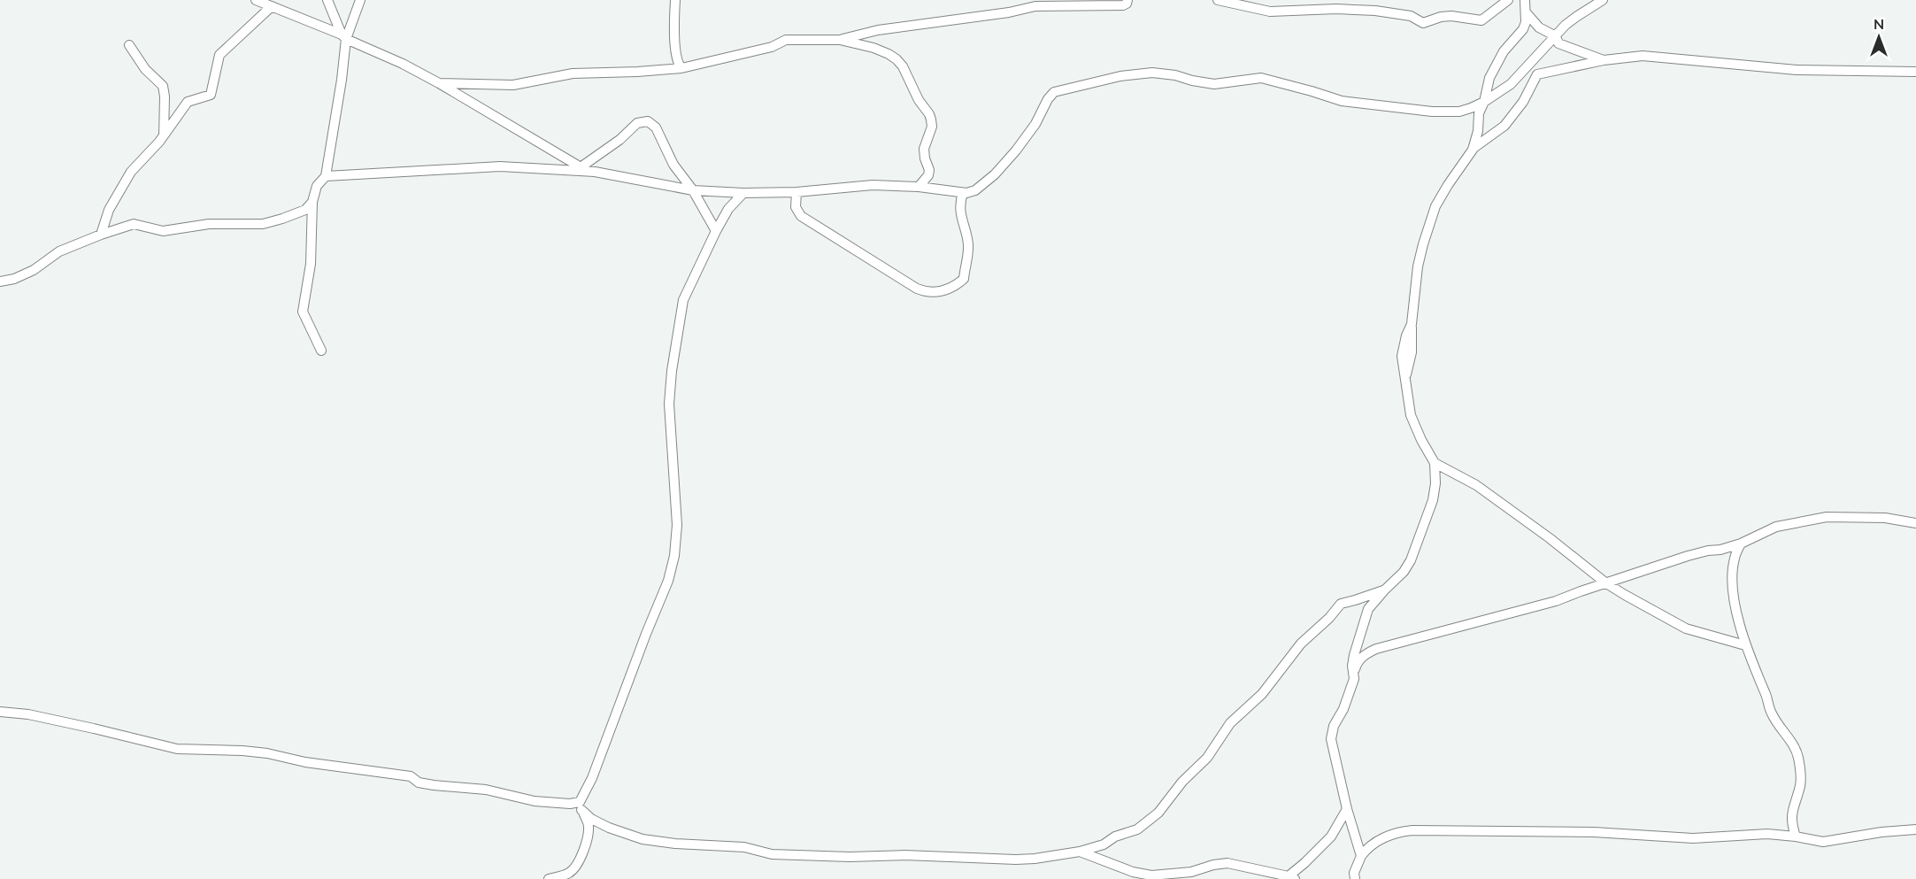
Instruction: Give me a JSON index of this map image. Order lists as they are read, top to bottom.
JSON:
{
  "north": "top"
}
